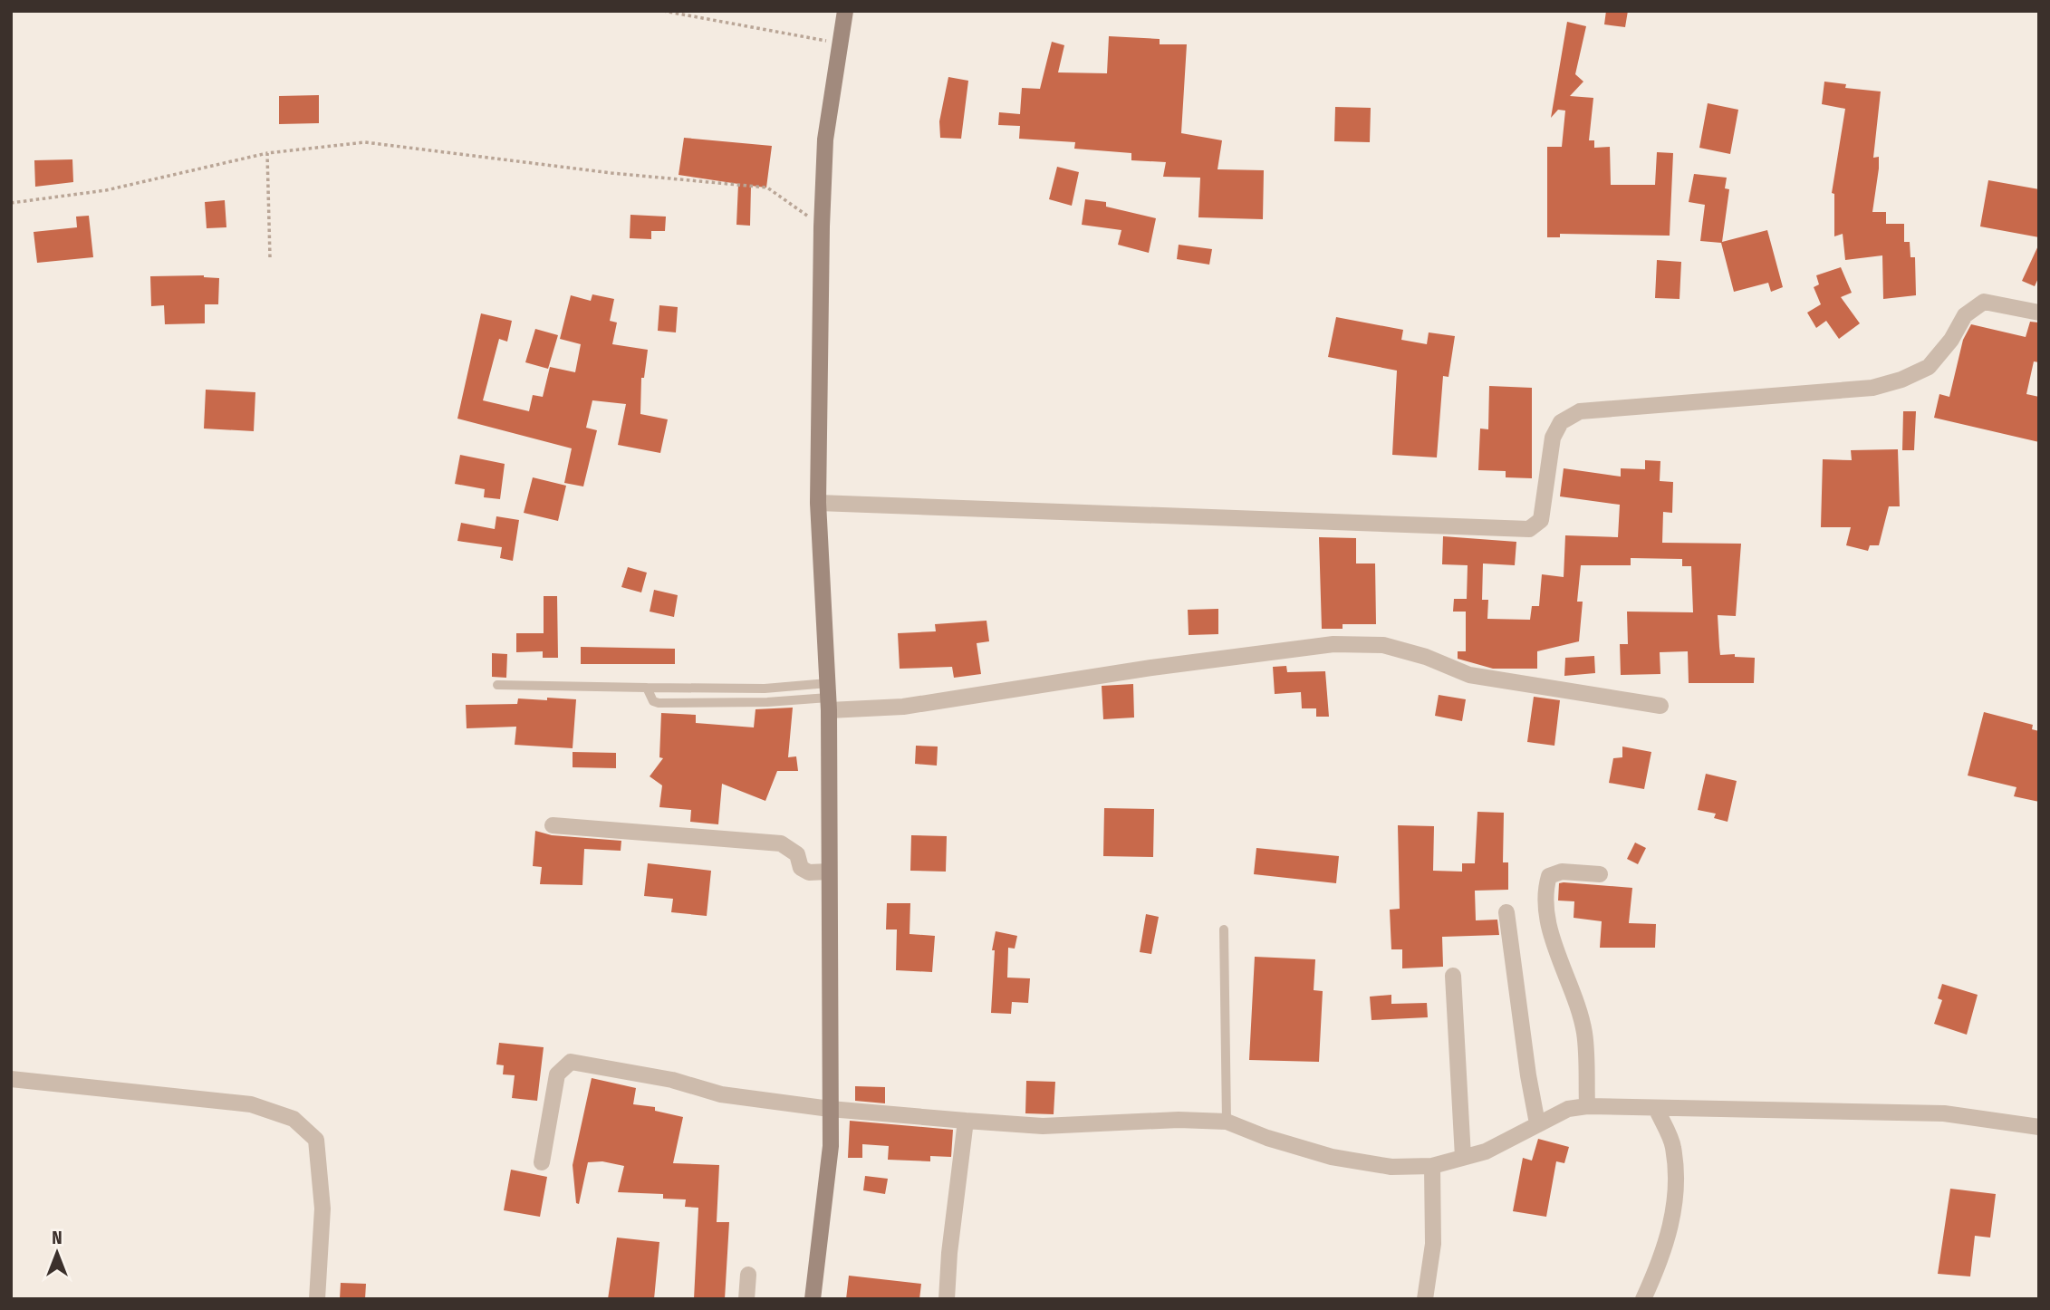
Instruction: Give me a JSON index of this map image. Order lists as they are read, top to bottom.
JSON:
{
  "north": "top"
}
